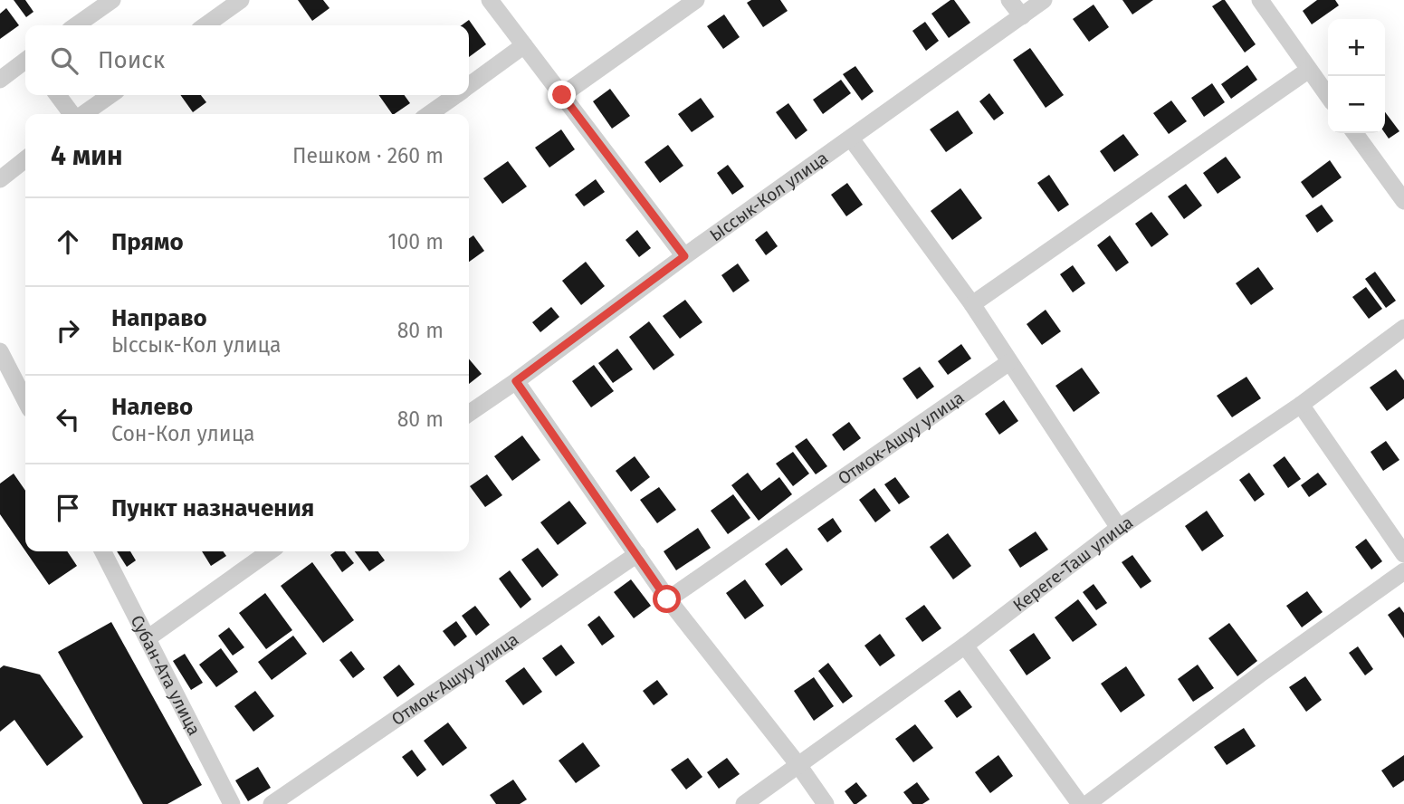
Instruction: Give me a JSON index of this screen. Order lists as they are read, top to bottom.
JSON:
{
  "streets": {
    "street": [
      "Ыссык-Кол улица",
      "Отмок-Ашуу улица",
      "Кереге-Таш улица",
      "Субан-Ата улица"
    ]
  },
  "page": {
    "map_buttons": ["+", "−"],
    "search": "Поиск",
    "heading": ["4 мин", "Пешком · 260 m"],
    "list": [
      ["Прямо", "100 m"],
      ["Направо", "Ыссык-Кол улица", "80 m"],
      ["Налево", "Сон-Кол улица", "80 m"],
      "Пункт назначения"
    ]
  }
}
